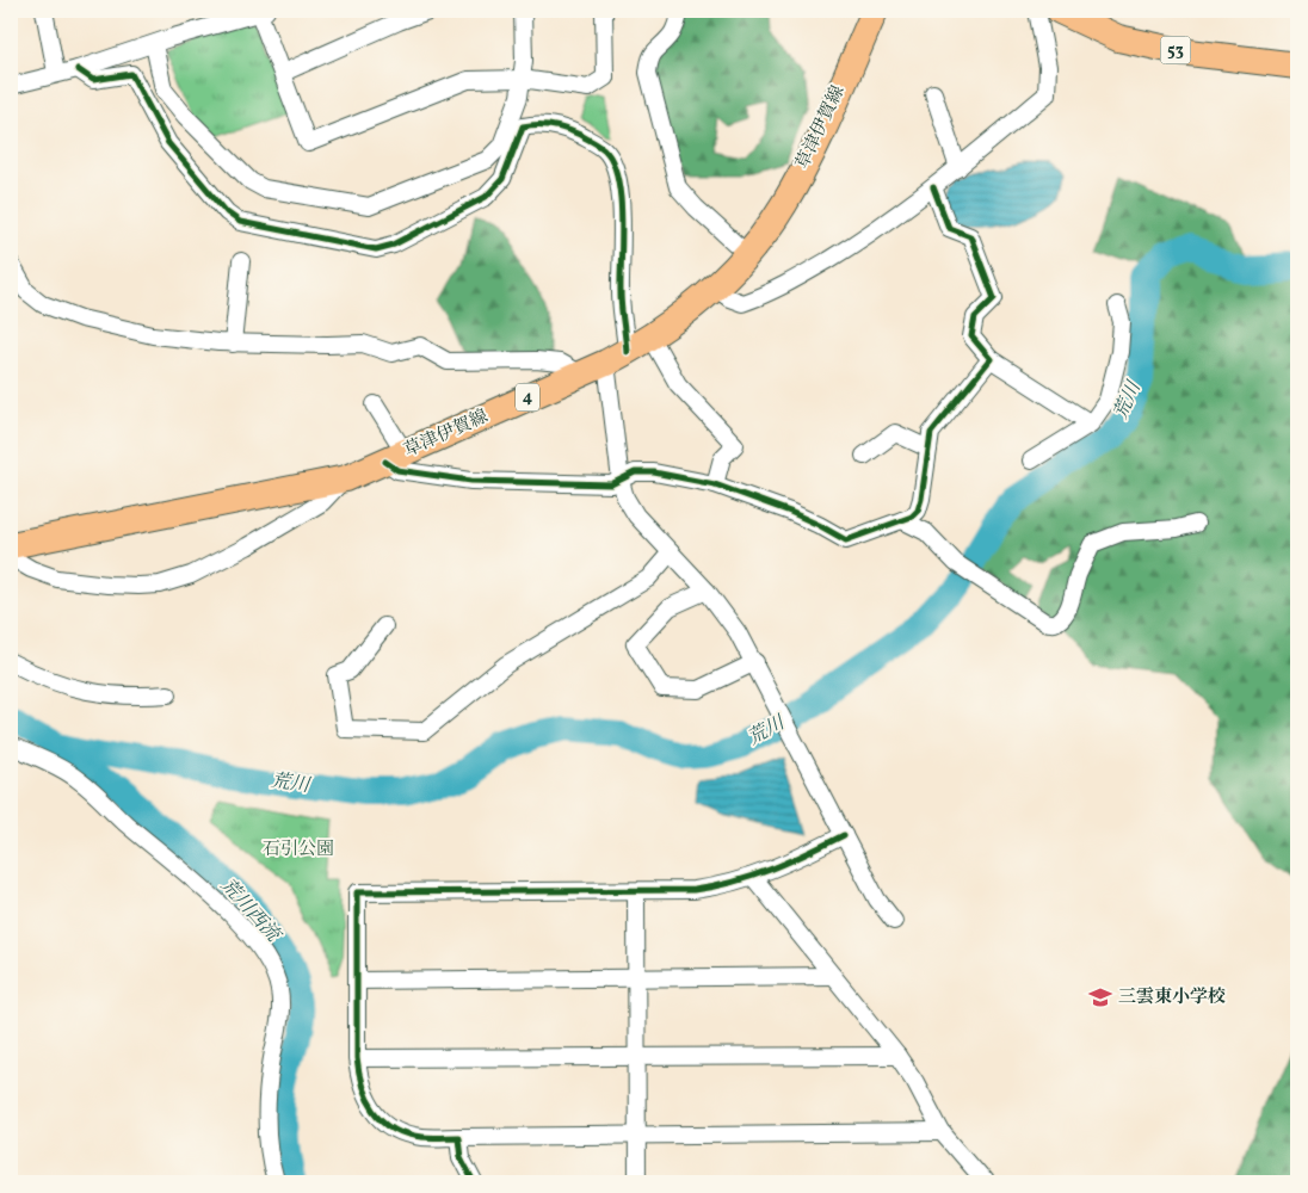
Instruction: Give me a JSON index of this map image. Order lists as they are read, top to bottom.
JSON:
{
  "streets": {
    "main road": ["53", "草津伊賀線", "4"]
  },
  "water": ["荒川", "荒川西流"],
  "parks": ["石引公園"],
  "places": {
    "school or university": ["三雲東小学校"]
  }
}
